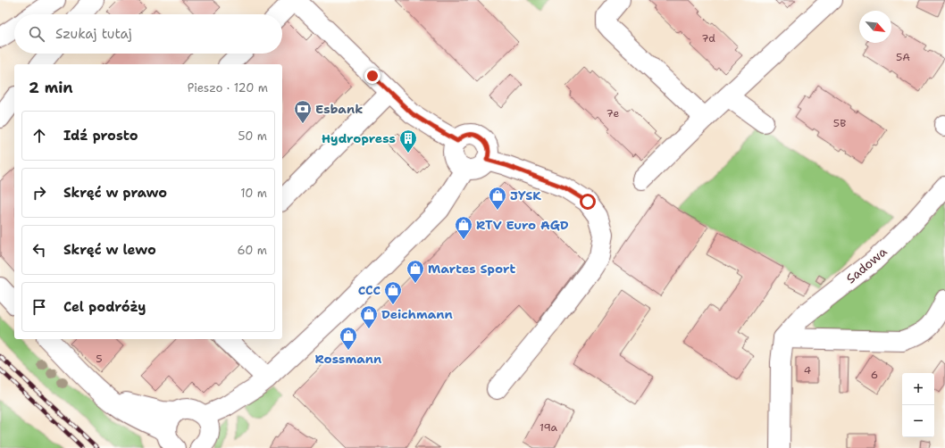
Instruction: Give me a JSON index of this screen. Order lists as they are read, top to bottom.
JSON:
{
  "streets": {
    "street": ["Sadowa"]
  },
  "places": {
    "bank": ["Esbank"],
    "building": ["Hydropress"],
    "shop": [
      "JYSK",
      "RTV Euro AGD",
      "Martes Sport",
      "CCC",
      "Deichmann",
      "Rossmann"
    ]
  },
  "house_numbers": [
    "7d",
    "5A",
    "7e",
    "5B",
    "5",
    "4",
    "6",
    "19a"
  ],
  "north": "bottom right",
  "page": {
    "search": "Szukaj tutaj",
    "heading": ["2 min", "Pieszo · 120 m"],
    "list": [
      ["Idź prosto", "50 m"],
      ["Skręć w prawo", "10 m"],
      ["Skręć w lewo", "60 m"],
      "Cel podróży"
    ],
    "map_buttons": ["+", "−"]
  }
}
